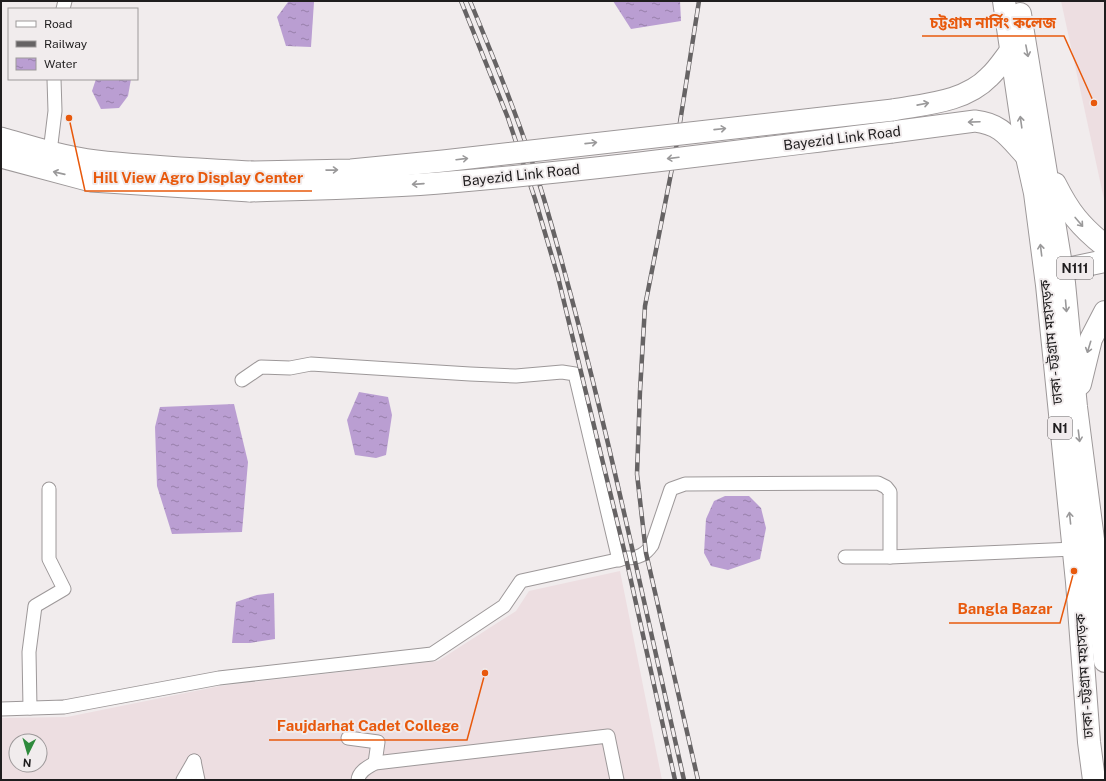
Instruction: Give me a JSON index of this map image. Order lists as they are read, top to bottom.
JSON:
{
  "streets": {
    "highway": ["N111", "ঢাকা - চট্টগ্রাম মহাসড়ক", "N1"],
    "main road": ["Bayezid Link Road"]
  },
  "crossings": [
    ["Bayezid Link Road", "ঢাকা - চট্টগ্রাম মহাসড়ক"],
    ["N111", "ঢাকা - চট্টগ্রাম মহাসড়ক"]
  ],
  "places": [
    "চট্টগ্রাম নার্সিং কলেজ",
    "Hill View Agro Display Center",
    "Bangla Bazar",
    "Faujdarhat Cadet College"
  ],
  "legend": ["Road", "Railway", "Water"],
  "north": "bottom"
}
